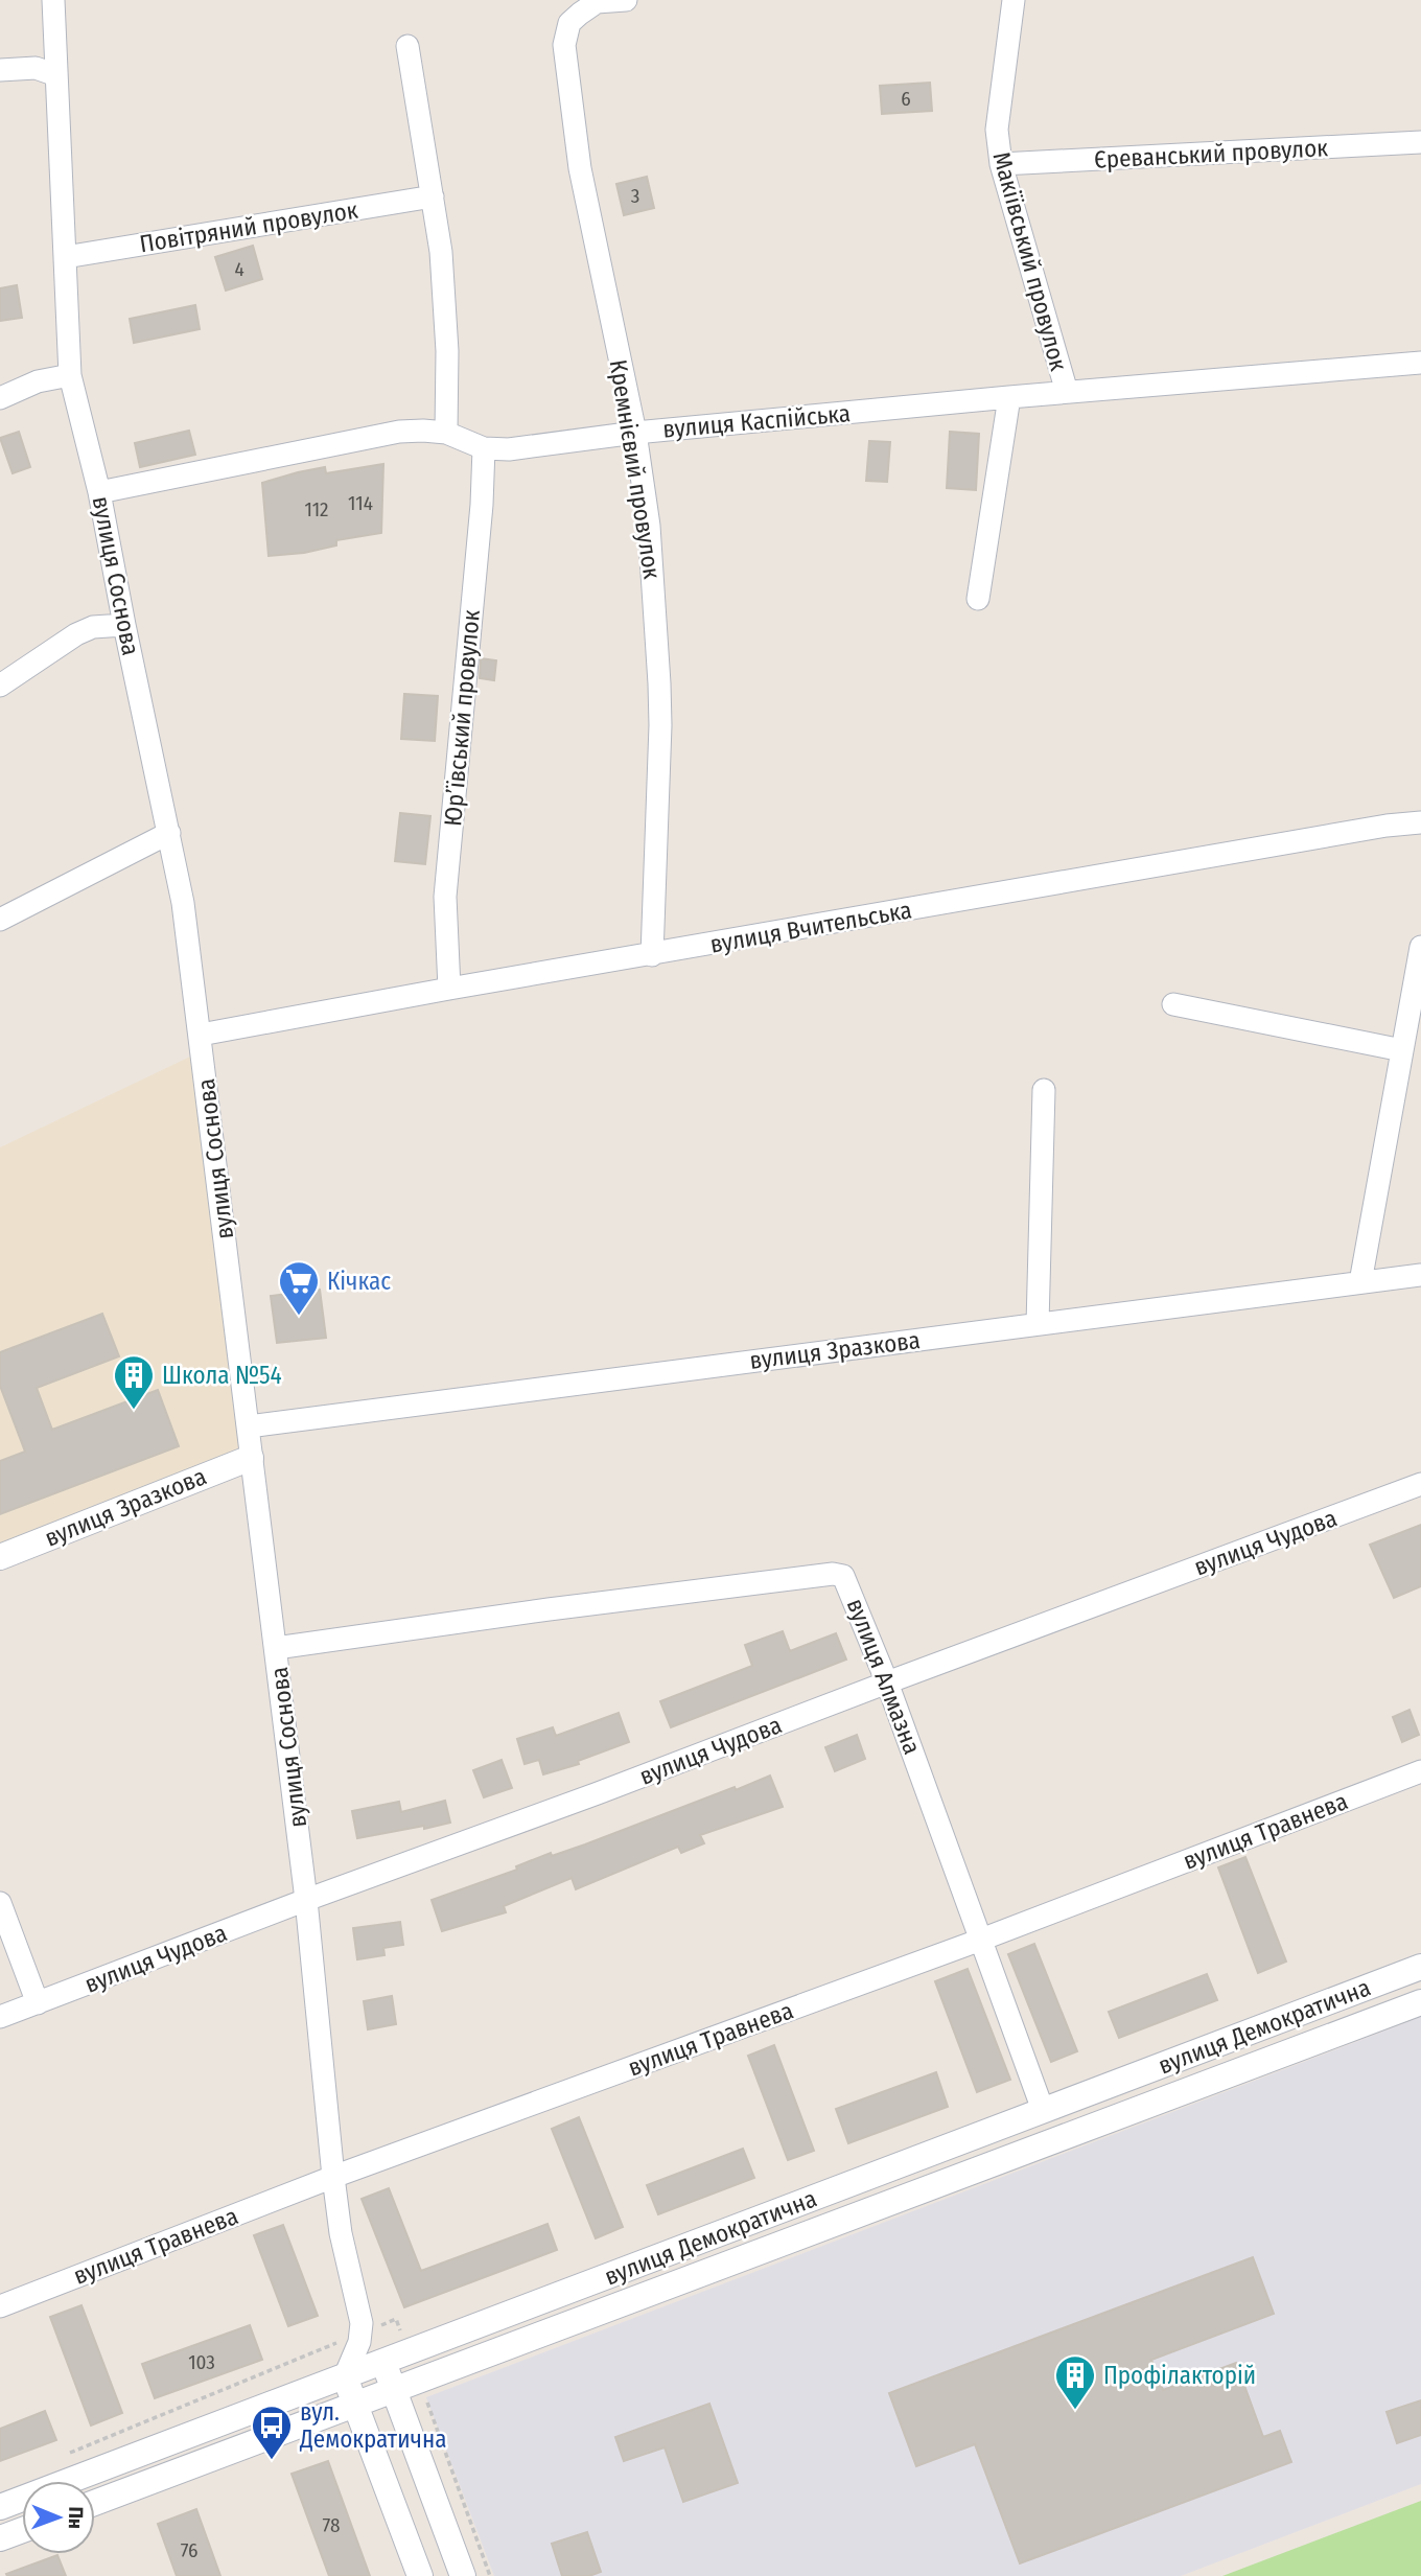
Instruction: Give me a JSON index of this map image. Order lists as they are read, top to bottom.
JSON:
{
  "streets": {
    "street": [
      "Єреванський провулок",
      "Повітряний провулок",
      "Макіївський провулок",
      "вулиця Каспійська",
      "Кремнієвий провулок",
      "вулиця Соснова",
      "Юр’ївський провулок",
      "вулиця Вчительська",
      "вулиця Зразкова",
      "вулиця Чудова",
      "вулиця Алмазна",
      "вулиця Травнева",
      "вулиця Демократична"
    ]
  },
  "crossings": [
    ["Єреванський провулок", "Макіївський провулок"],
    ["Повітряний провулок", "вулиця Соснова"],
    ["Макіївський провулок", "вулиця Каспійська"],
    ["вулиця Каспійська", "Кремнієвий провулок"],
    ["вулиця Каспійська", "вулиця Соснова"],
    ["вулиця Каспійська", "Юр’ївський провулок"],
    ["Кремнієвий провулок", "вулиця Вчительська"],
    ["вулиця Соснова", "вулиця Вчительська"],
    ["вулиця Соснова", "вулиця Зразкова"],
    ["вулиця Соснова", "вулиця Чудова"],
    ["вулиця Соснова", "вулиця Алмазна"],
    ["вулиця Соснова", "вулиця Травнева"],
    ["вулиця Соснова", "вулиця Демократична"],
    ["Юр’ївський провулок", "вулиця Вчительська"],
    ["вулиця Чудова", "вулиця Алмазна"],
    ["вулиця Алмазна", "вулиця Травнева"],
    ["вулиця Алмазна", "вулиця Демократична"]
  ],
  "places": {
    "supermarket": ["Кічкас"],
    "building": ["Школа №54", "Профілакторій"],
    "bus stop": ["вул. Демократична"]
  },
  "house_numbers": [
    "6",
    "3",
    "4",
    "114",
    "112",
    "103",
    "78",
    "76"
  ],
  "north": "right"
}
